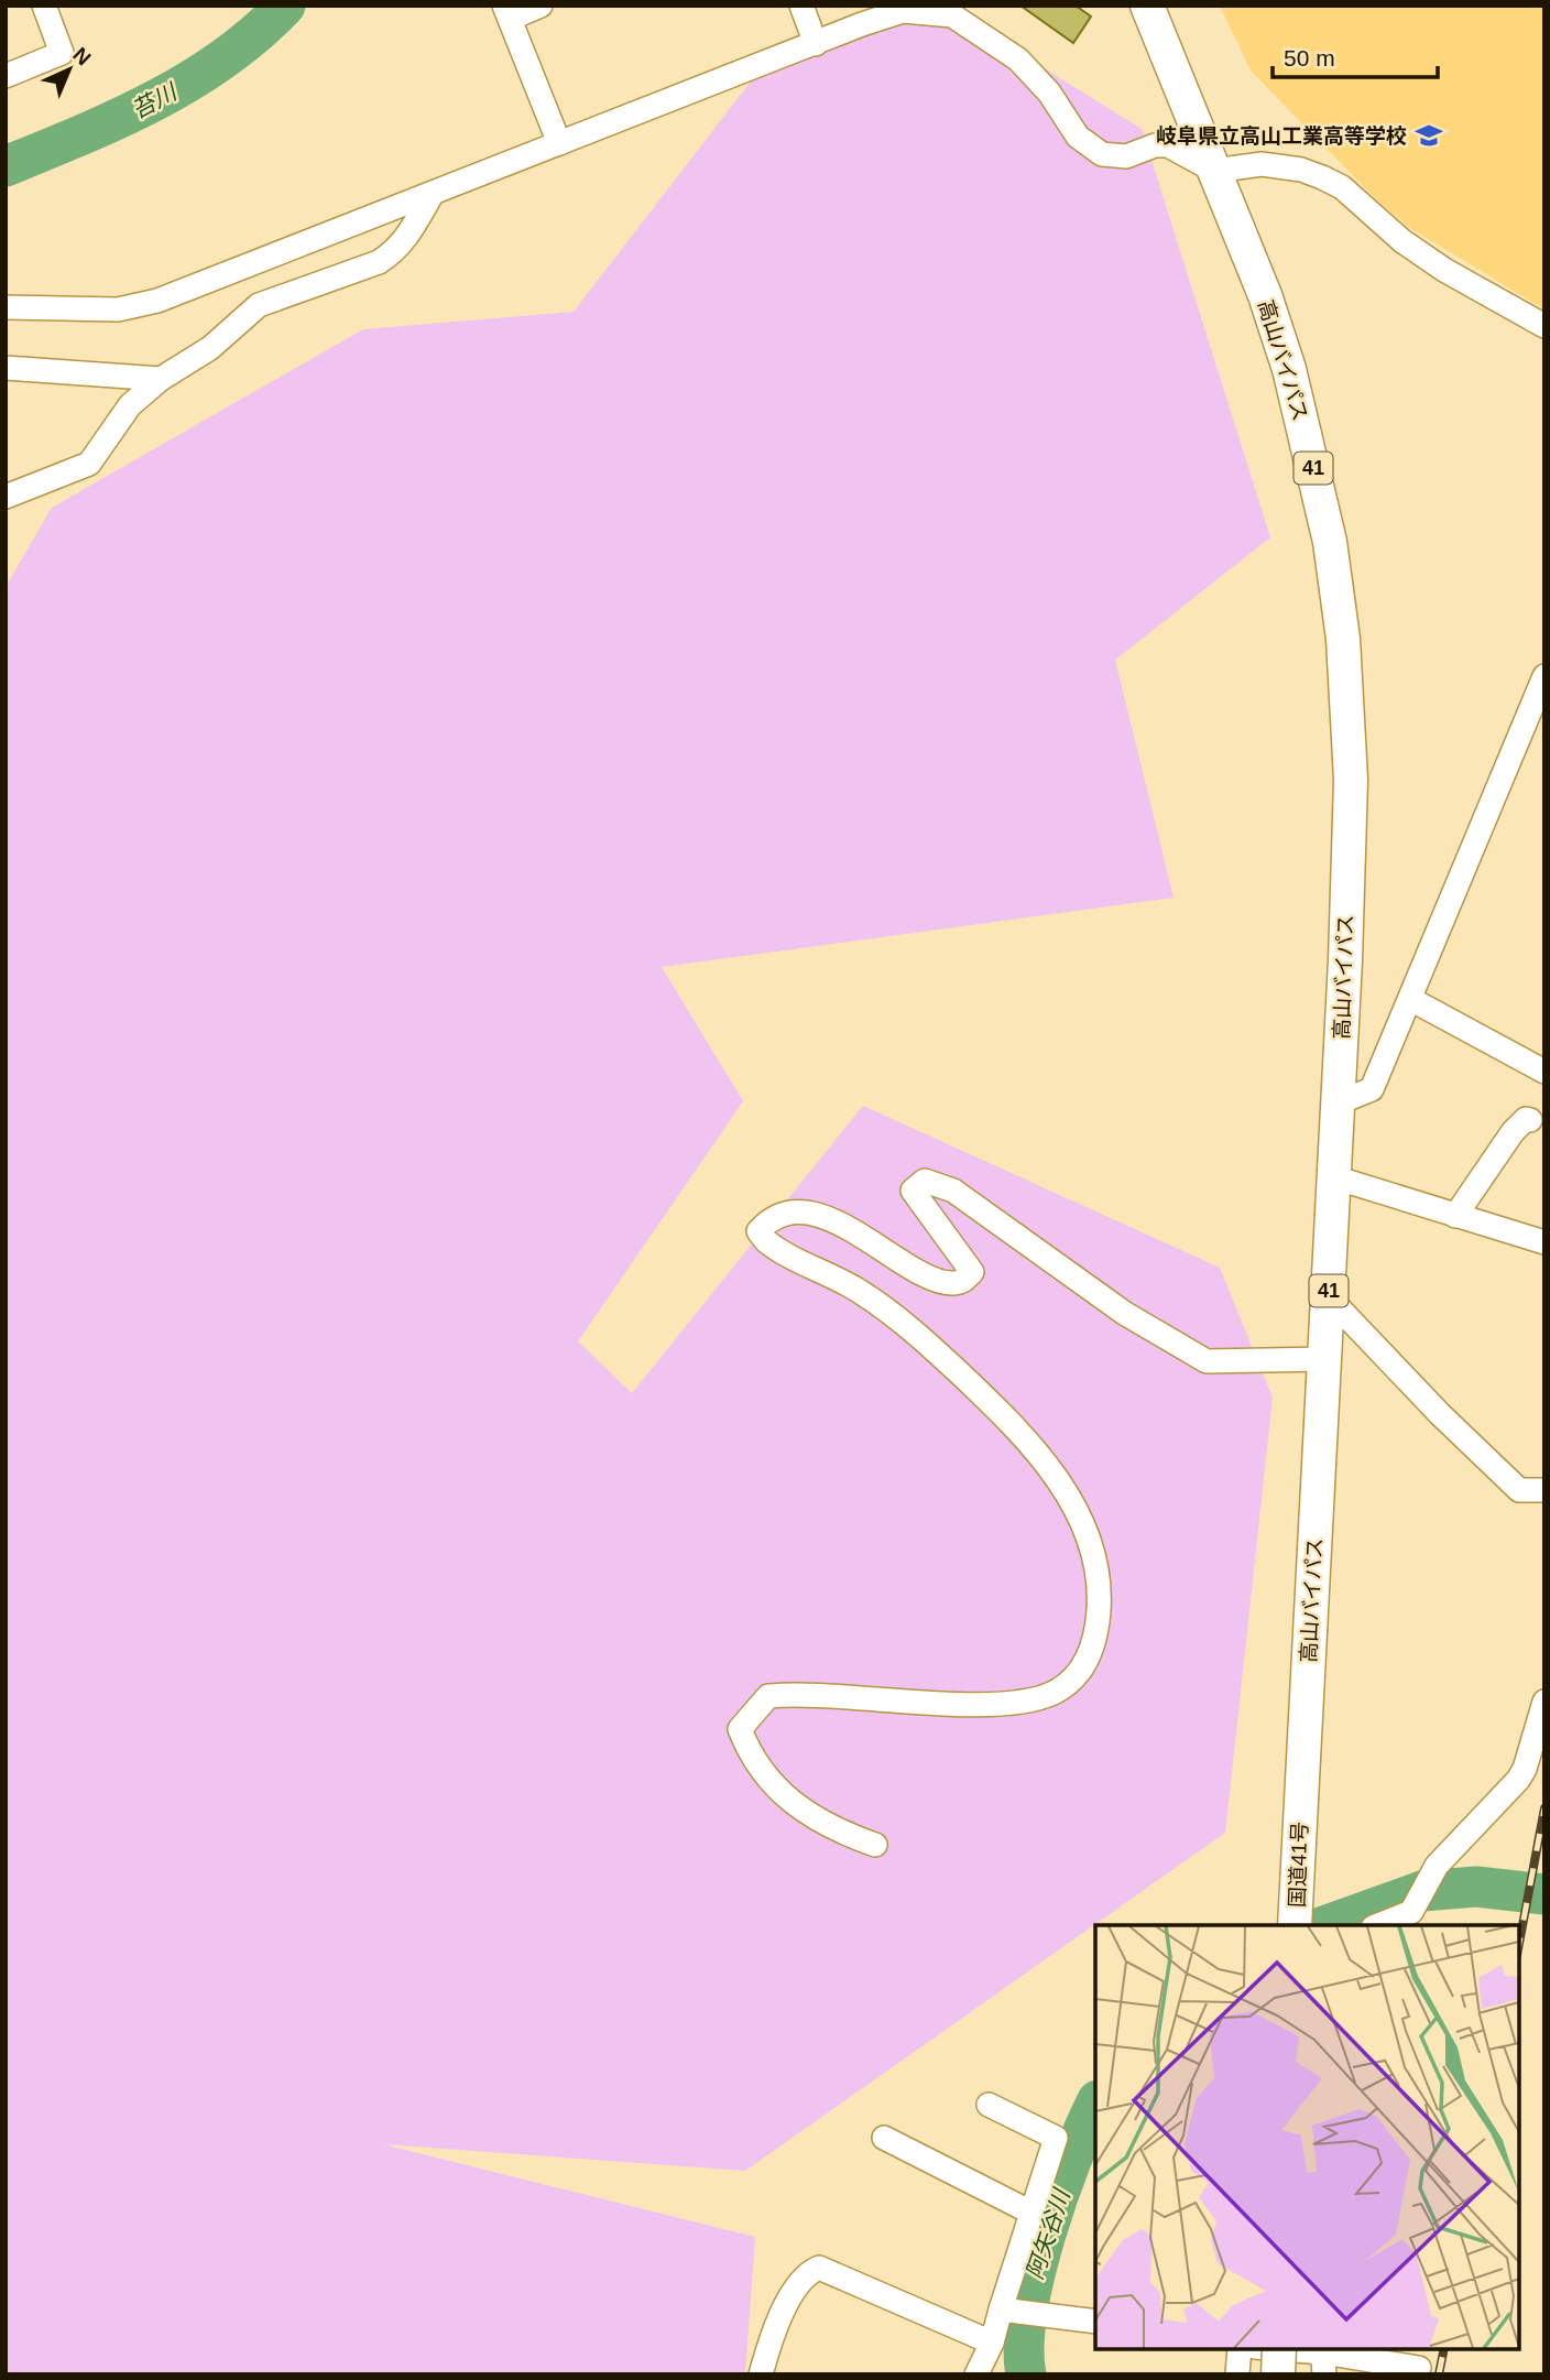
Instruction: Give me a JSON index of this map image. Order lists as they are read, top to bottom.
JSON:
{
  "streets": {
    "highway": ["高山バイパス", "41", "国道41号"]
  },
  "crossings": [
    ["高山バイパス", "国道41号"]
  ],
  "water": ["苔川", "阿矢谷川"],
  "places": {
    "school or university": ["岐阜県立高山工業高等学校"]
  },
  "scale_bar": "50 m",
  "north": "top right"
}
